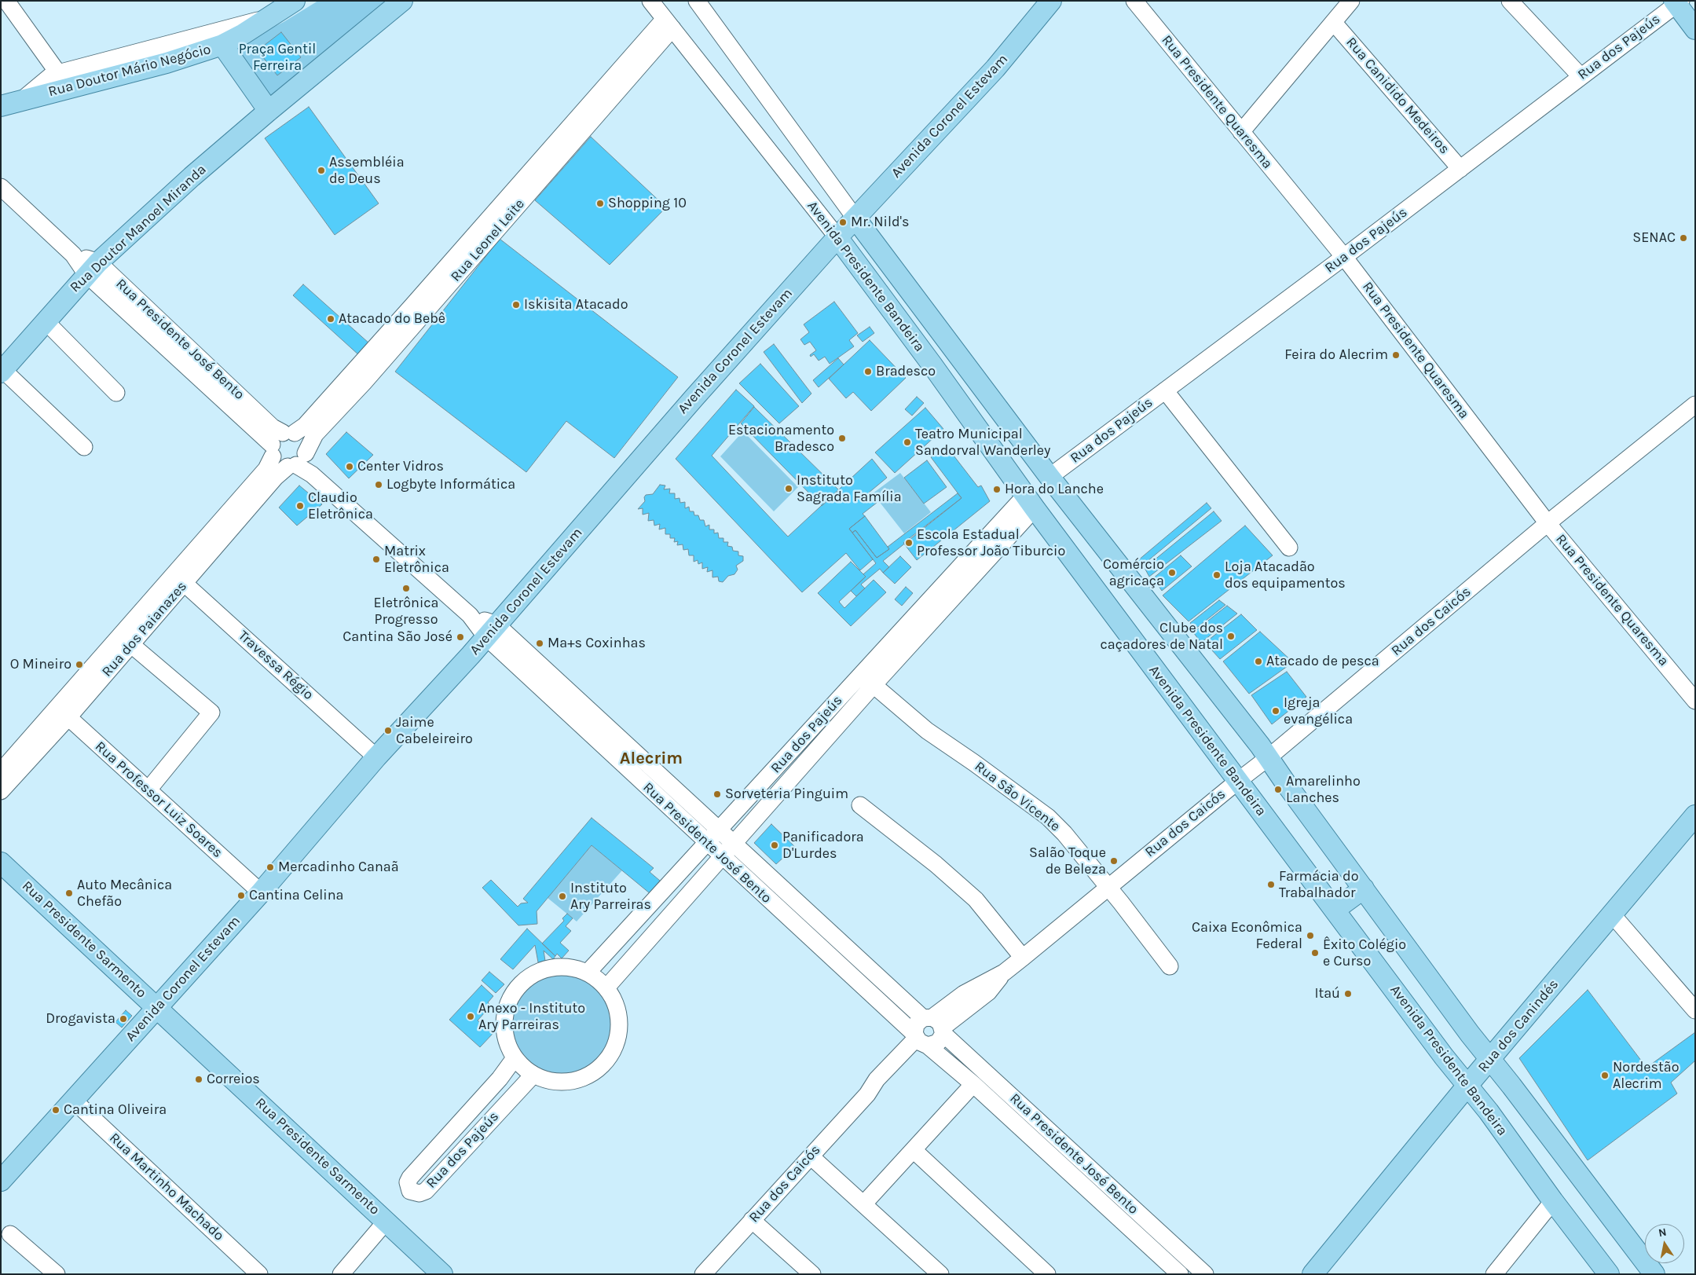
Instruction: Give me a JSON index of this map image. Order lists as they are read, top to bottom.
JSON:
{
  "streets": {
    "main road": [
      "Rua Doutor Mário Negócio",
      "Avenida Coronel Estevam",
      "Rua Doutor Manoel Miranda",
      "Avenida Presidente Bandeira",
      "Rua Presidente Sarmento",
      "Rua dos Canindés"
    ],
    "street": [
      "Rua dos Pajeús",
      "Rua Canidido Medeiros",
      "Rua Presidente Quaresma",
      "Rua Leonel Leite",
      "Rua Presidente José Bento",
      "Rua dos Caicós",
      "Rua dos Paianazes",
      "Travessa Régio",
      "Rua São Vicente",
      "Rua Professor Luiz Soares",
      "Rua Martinho Machado"
    ]
  },
  "crossings": [
    ["Rua dos Pajeús", "Rua Canidido Medeiros"],
    ["Rua dos Pajeús", "Rua Presidente Quaresma"],
    ["Rua dos Pajeús", "Avenida Presidente Bandeira"],
    ["Rua dos Pajeús", "Rua Presidente José Bento"],
    ["Rua dos Pajeús", "Rua São Vicente"],
    ["Rua Presidente Quaresma", "Rua dos Caicós"],
    ["Avenida Coronel Estevam", "Avenida Presidente Bandeira"],
    ["Avenida Coronel Estevam", "Rua Presidente José Bento"],
    ["Avenida Coronel Estevam", "Travessa Régio"],
    ["Avenida Coronel Estevam", "Rua Professor Luiz Soares"],
    ["Avenida Coronel Estevam", "Rua Presidente Sarmento"],
    ["Avenida Coronel Estevam", "Rua Martinho Machado"],
    ["Rua Doutor Manoel Miranda", "Rua Presidente José Bento"],
    ["Rua Leonel Leite", "Avenida Presidente Bandeira"],
    ["Rua Leonel Leite", "Rua Presidente José Bento"],
    ["Rua Leonel Leite", "Rua dos Paianazes"],
    ["Avenida Presidente Bandeira", "Rua dos Caicós"],
    ["Avenida Presidente Bandeira", "Rua dos Canindés"],
    ["Rua Presidente José Bento", "Rua dos Caicós"],
    ["Rua Presidente José Bento", "Rua dos Paianazes"],
    ["Rua dos Caicós", "Rua São Vicente"],
    ["Rua dos Paianazes", "Travessa Régio"],
    ["Rua dos Paianazes", "Rua Professor Luiz Soares"]
  ],
  "districts": ["Alecrim"],
  "parks": ["Praça Gentil Ferreira"],
  "places": [
    "Assembléia de Deus",
    "Shopping 10",
    "Mr. Nild's",
    "SENAC",
    "Iskisita Atacado",
    "Atacado do Bebê",
    "Feira do Alecrim",
    "Bradesco",
    "Estacionamento Bradesco",
    "Teatro Municipal Sandorval Wanderley",
    "Center Vidros",
    "Logbyte Informática",
    "Instituto Sagrada Família",
    "Hora do Lanche",
    "Claudio Eletrônica",
    "Escola Estadual Professor João Tiburcio",
    "Matrix Eletrônica",
    "Comércio agricaça",
    "Loja Atacadão dos equipamentos",
    "Eletrônica Progresso",
    "Clube dos caçadores de Natal",
    "Cantina São José",
    "Ma+s Coxinhas",
    "Atacado de pesca",
    "O Mineiro",
    "Igreja evangélica",
    "Jaime Cabeleireiro",
    "Amarelinho Lanches",
    "Sorveteria Pinguim",
    "Panificadora D'Lurdes",
    "Salão Toque de Beleza",
    "Mercadinho Canaã",
    "Farmácia do Trabalhador",
    "Auto Mecânica Chefão",
    "Cantina Celina",
    "Instituto Ary Parreiras",
    "Caixa Econômica Federal",
    "Êxito Colégio e Curso",
    "Itaú",
    "Anexo - Instituto Ary Parreiras",
    "Drogavista",
    "Nordestão Alecrim",
    "Correios",
    "Cantina Oliveira"
  ],
  "north": "top"
}
